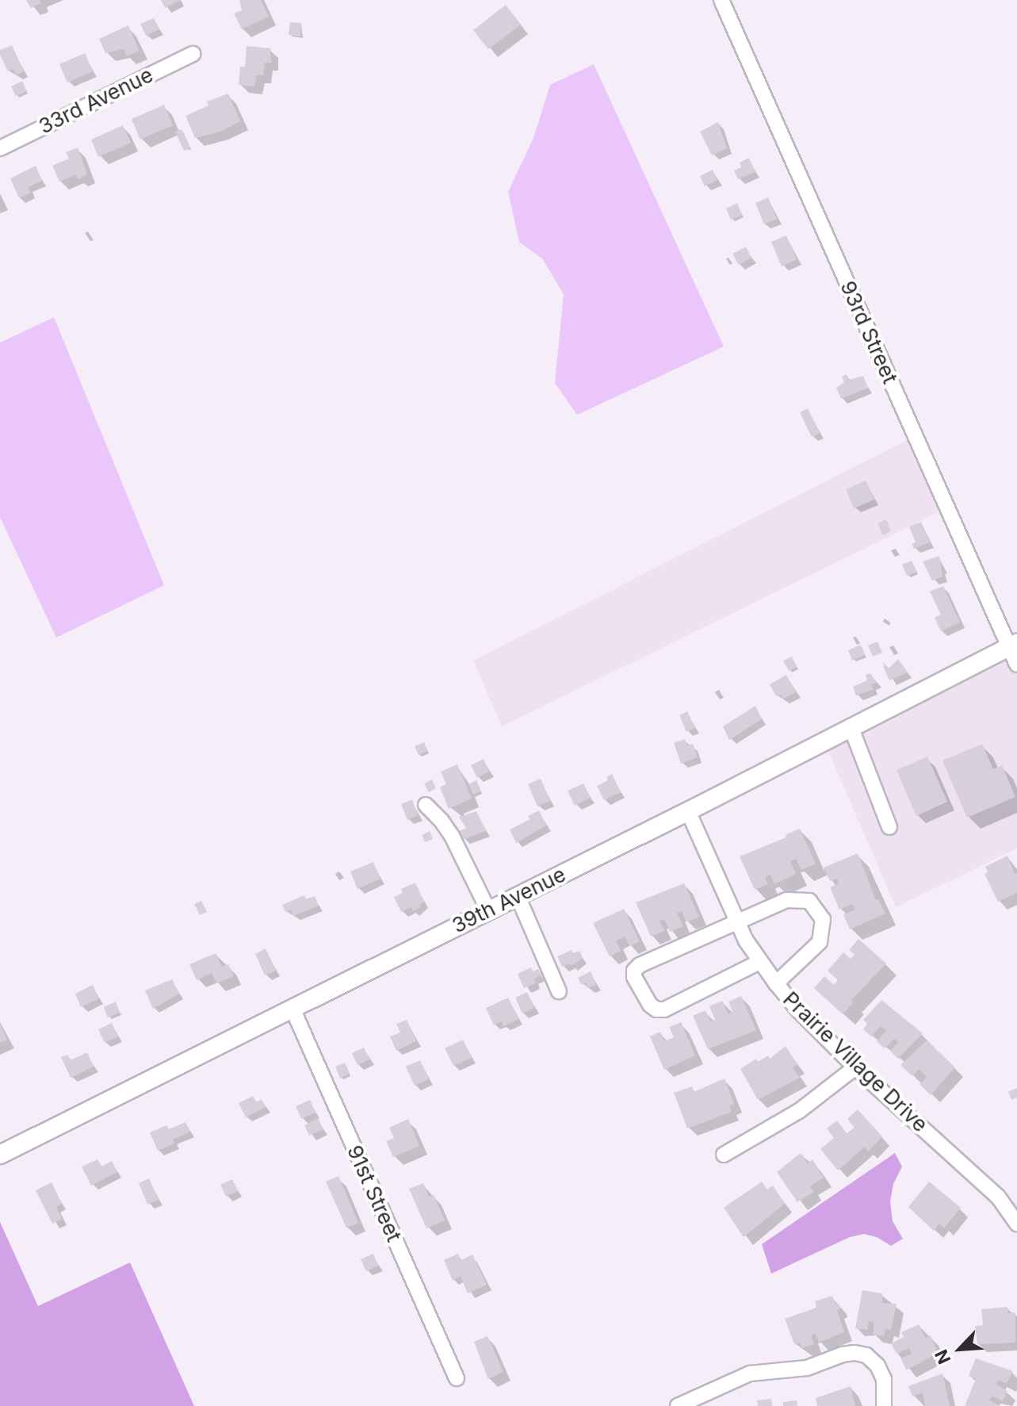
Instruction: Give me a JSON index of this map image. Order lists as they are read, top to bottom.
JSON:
{
  "streets": {
    "main road": ["39th Avenue"],
    "street": [
      "33rd Avenue",
      "93rd Street",
      "Prairie Village Drive",
      "91st Street"
    ]
  },
  "crossings": [
    ["93rd Street", "39th Avenue"],
    ["39th Avenue", "Prairie Village Drive"],
    ["39th Avenue", "91st Street"]
  ],
  "north": "bottom left"
}
